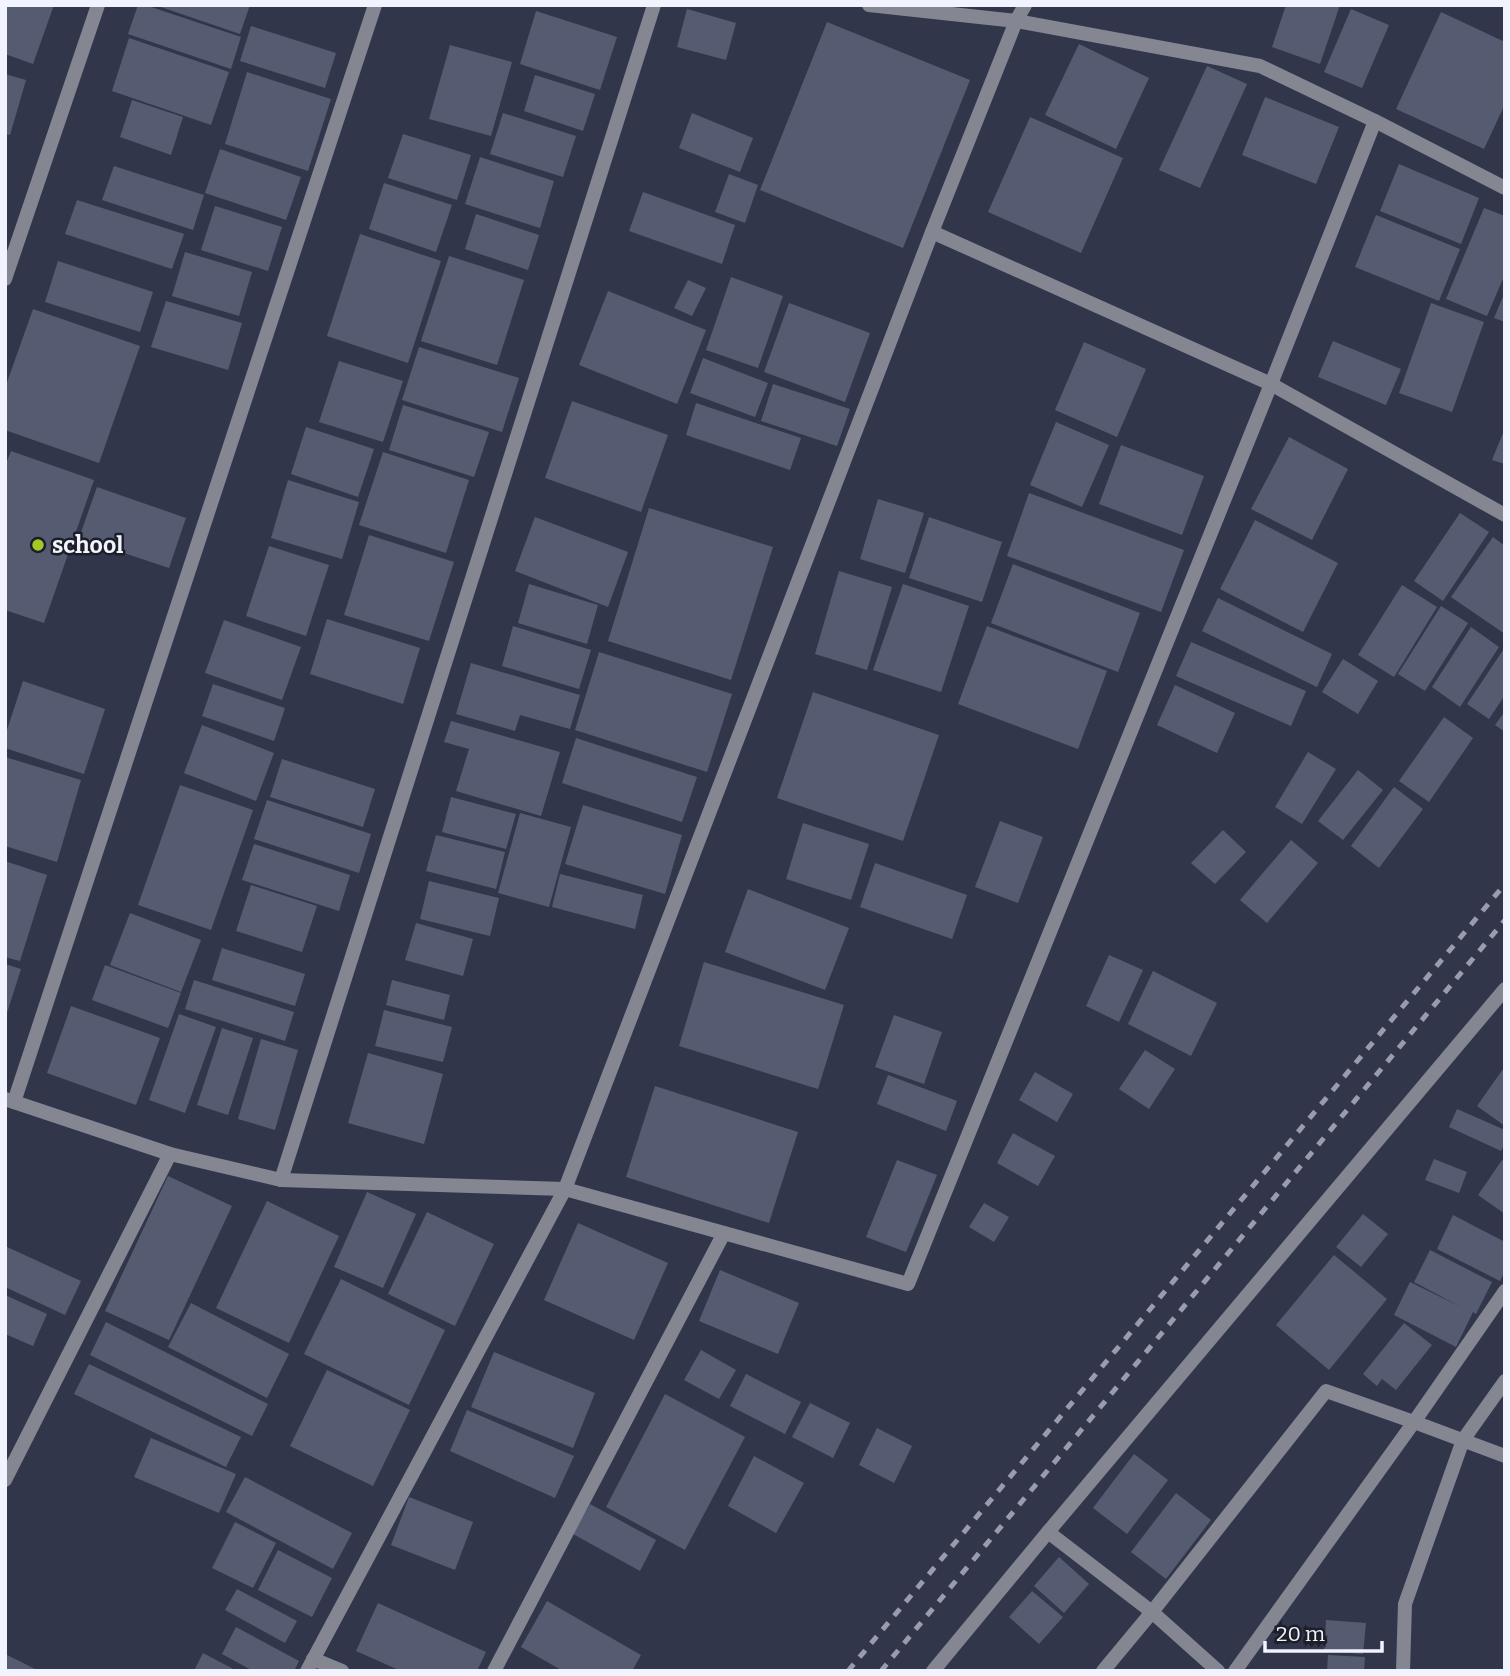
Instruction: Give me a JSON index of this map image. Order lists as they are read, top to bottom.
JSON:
{
  "places": ["school"],
  "scale_bar": "20 m"
}
